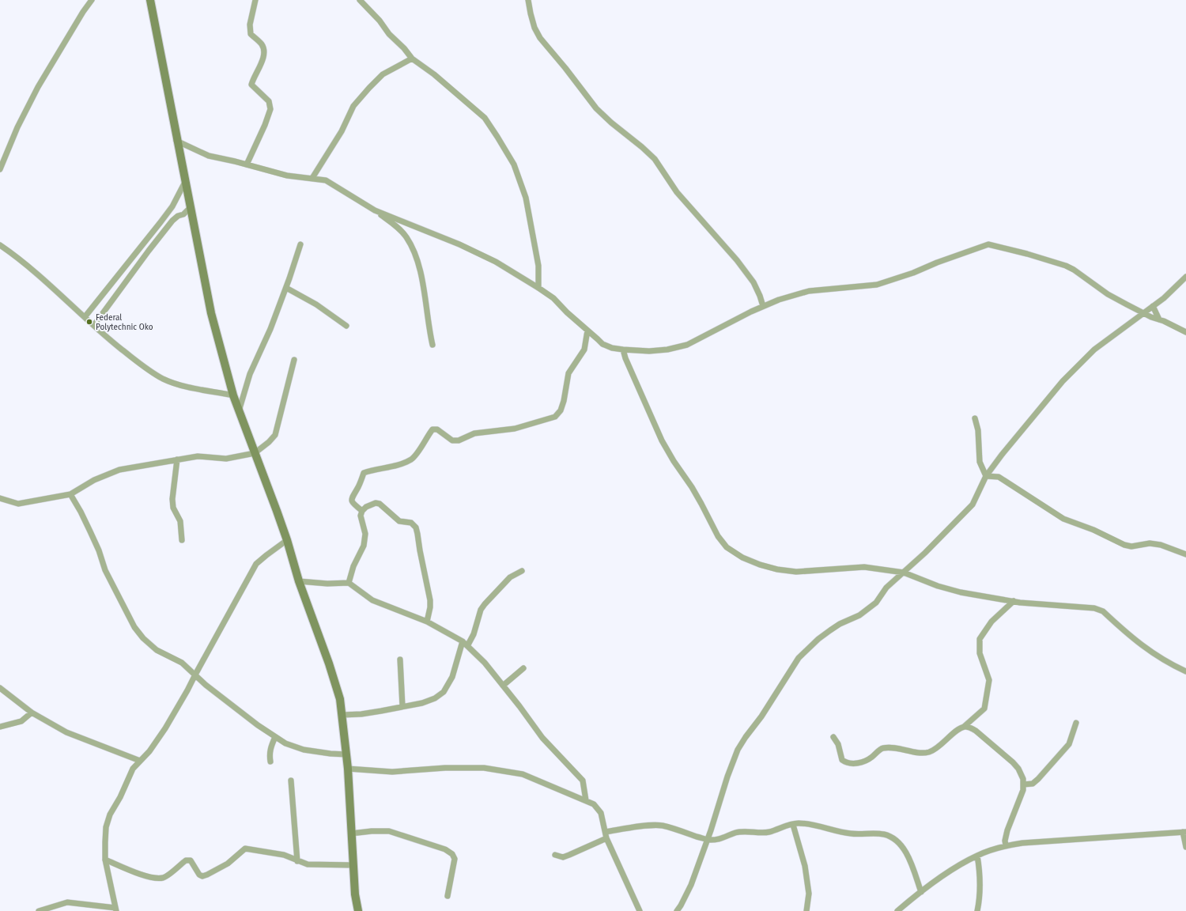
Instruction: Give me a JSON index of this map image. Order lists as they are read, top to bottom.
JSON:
{
  "places": ["Federal Polytechnic Oko"]
}
